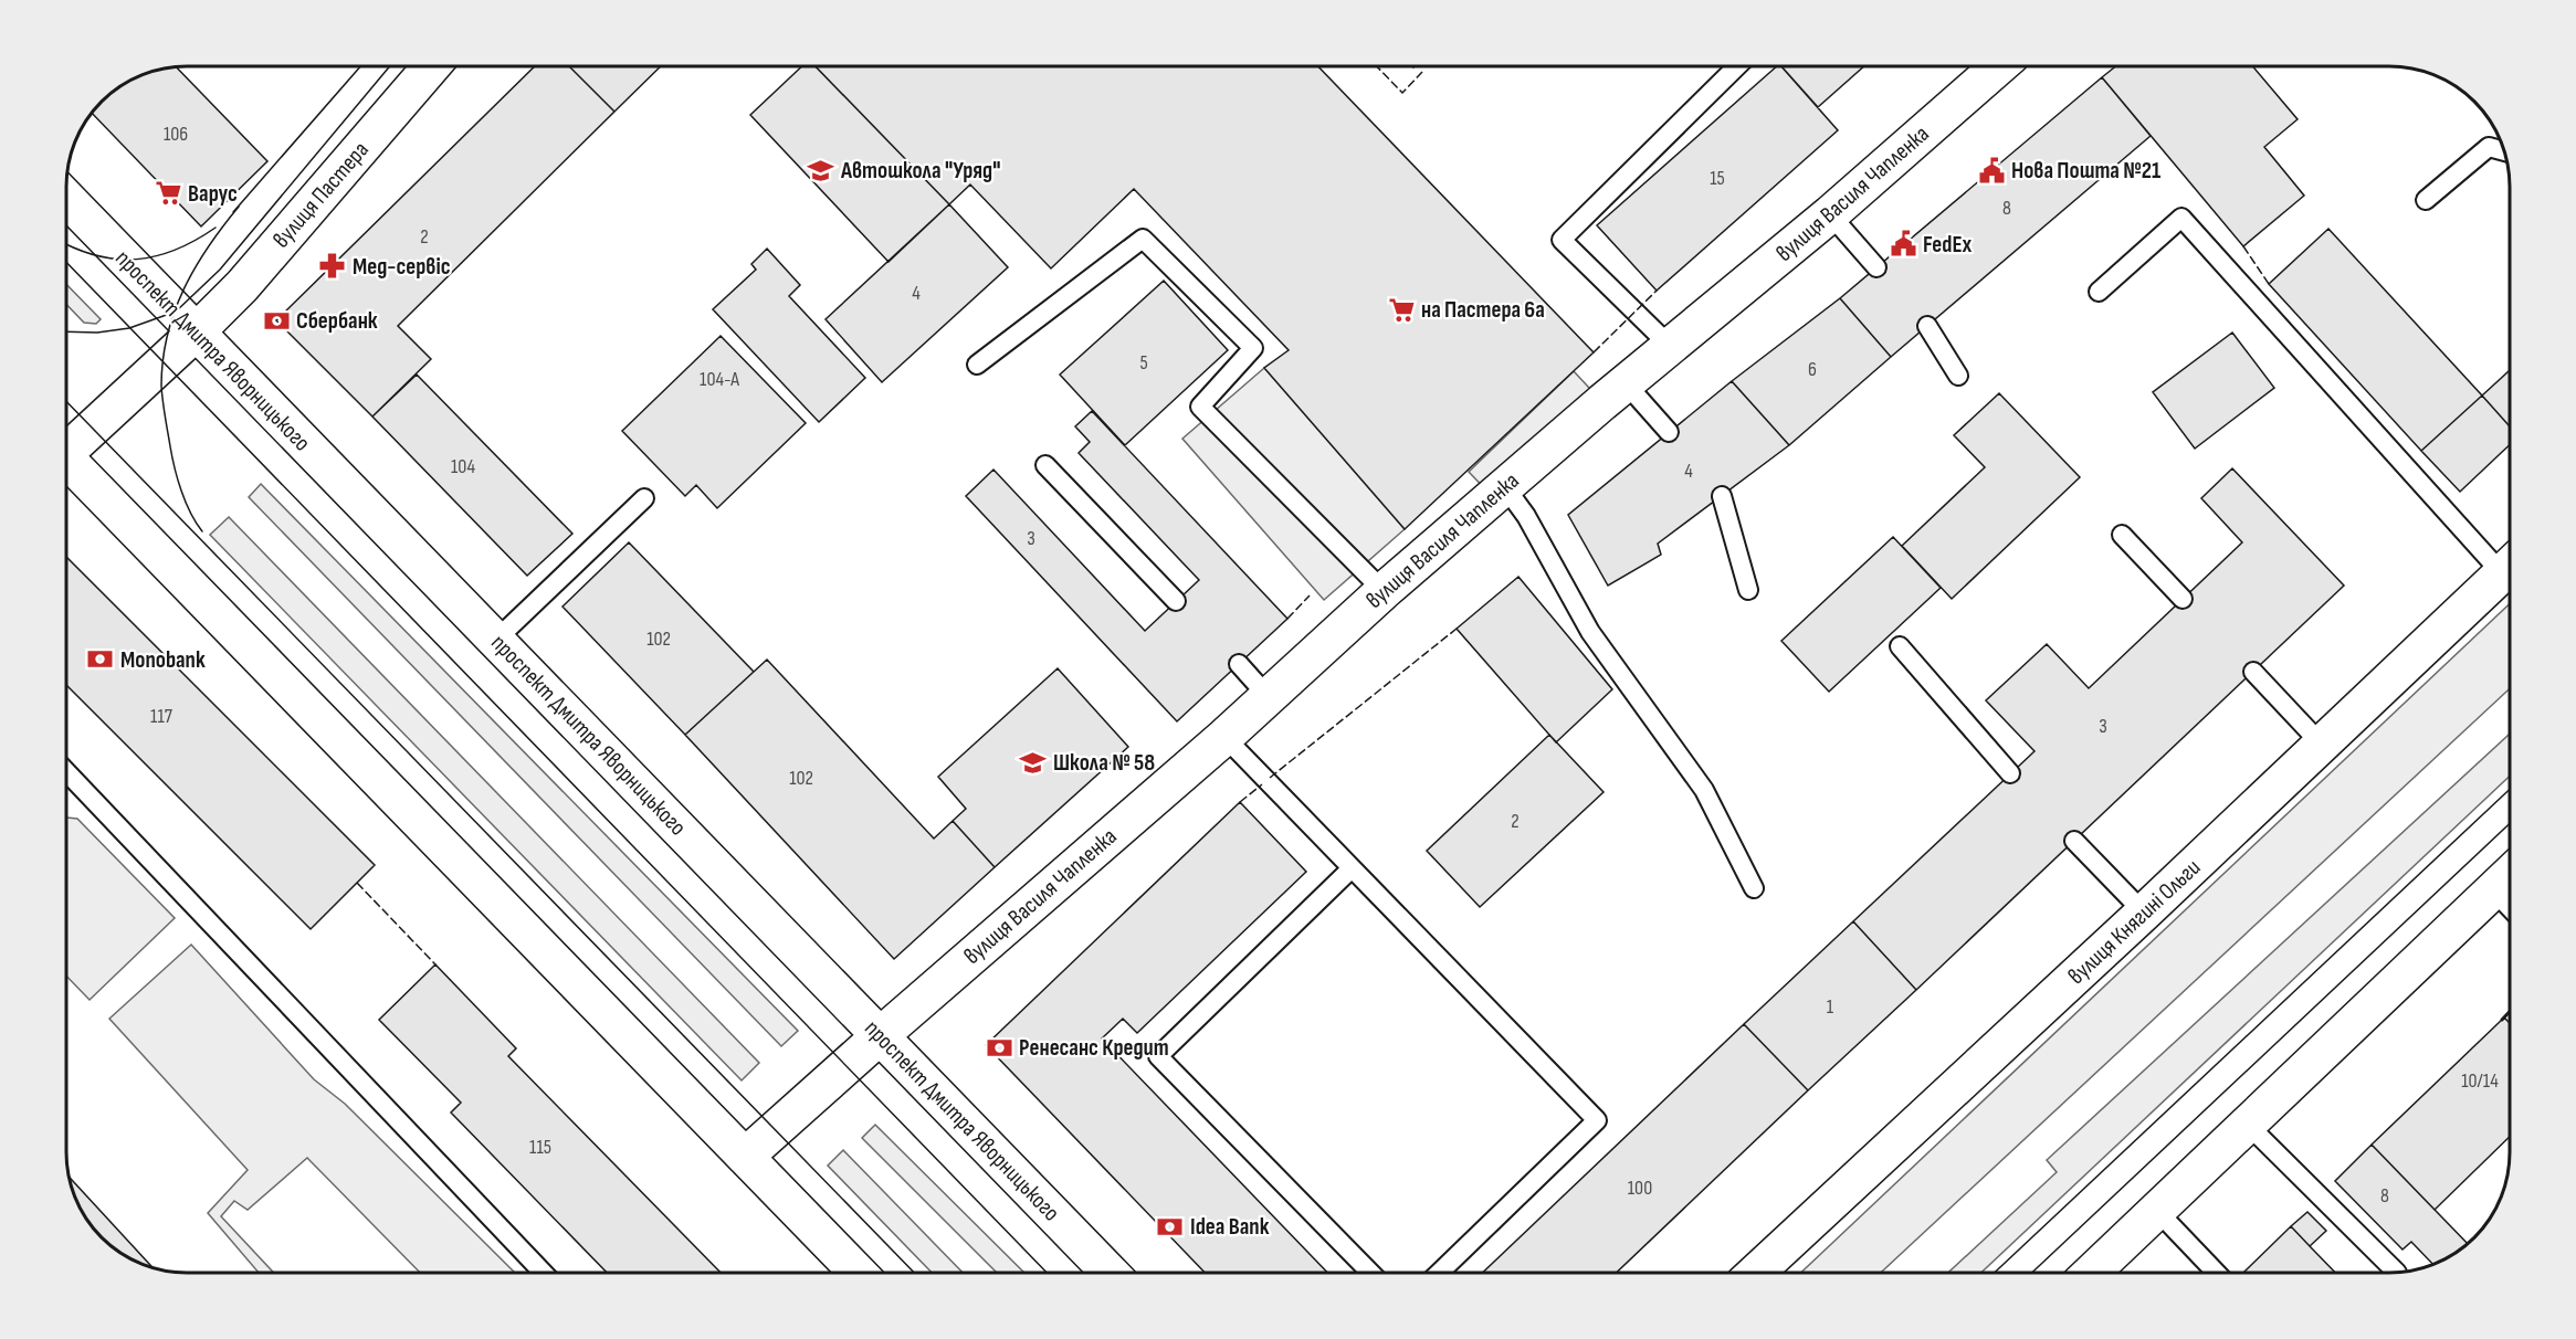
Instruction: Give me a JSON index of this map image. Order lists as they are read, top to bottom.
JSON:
{
  "streets": {
    "main road": [
      "вулиця Василя Чапленка",
      "вулиця Пастера",
      "проспект Дмитра Яворницького",
      "вулиця Княгині Ольги"
    ]
  },
  "crossings": [
    ["вулиця Василя Чапленка", "проспект Дмитра Яворницького"],
    ["вулиця Пастера", "проспект Дмитра Яворницького"]
  ],
  "places": {
    "school or university": ["Автошкола \"Уряд\"", "Школа № 58"],
    "public building": ["Нова Пошта №21", "FedEx"],
    "supermarket": ["Варус", "на Пастера 6а"],
    "pharmacy": ["Мед-сервіс"],
    "bank": [
      "Сбербанк",
      "Monobank",
      "Ренесанс Кредит",
      "Idea Bank"
    ]
  },
  "house_numbers": [
    "106",
    "15",
    "8",
    "2",
    "4",
    "5",
    "6",
    "104-А",
    "104",
    "4",
    "3",
    "102",
    "117",
    "3",
    "102",
    "2",
    "1",
    "10/14",
    "115",
    "100",
    "8"
  ]
}
